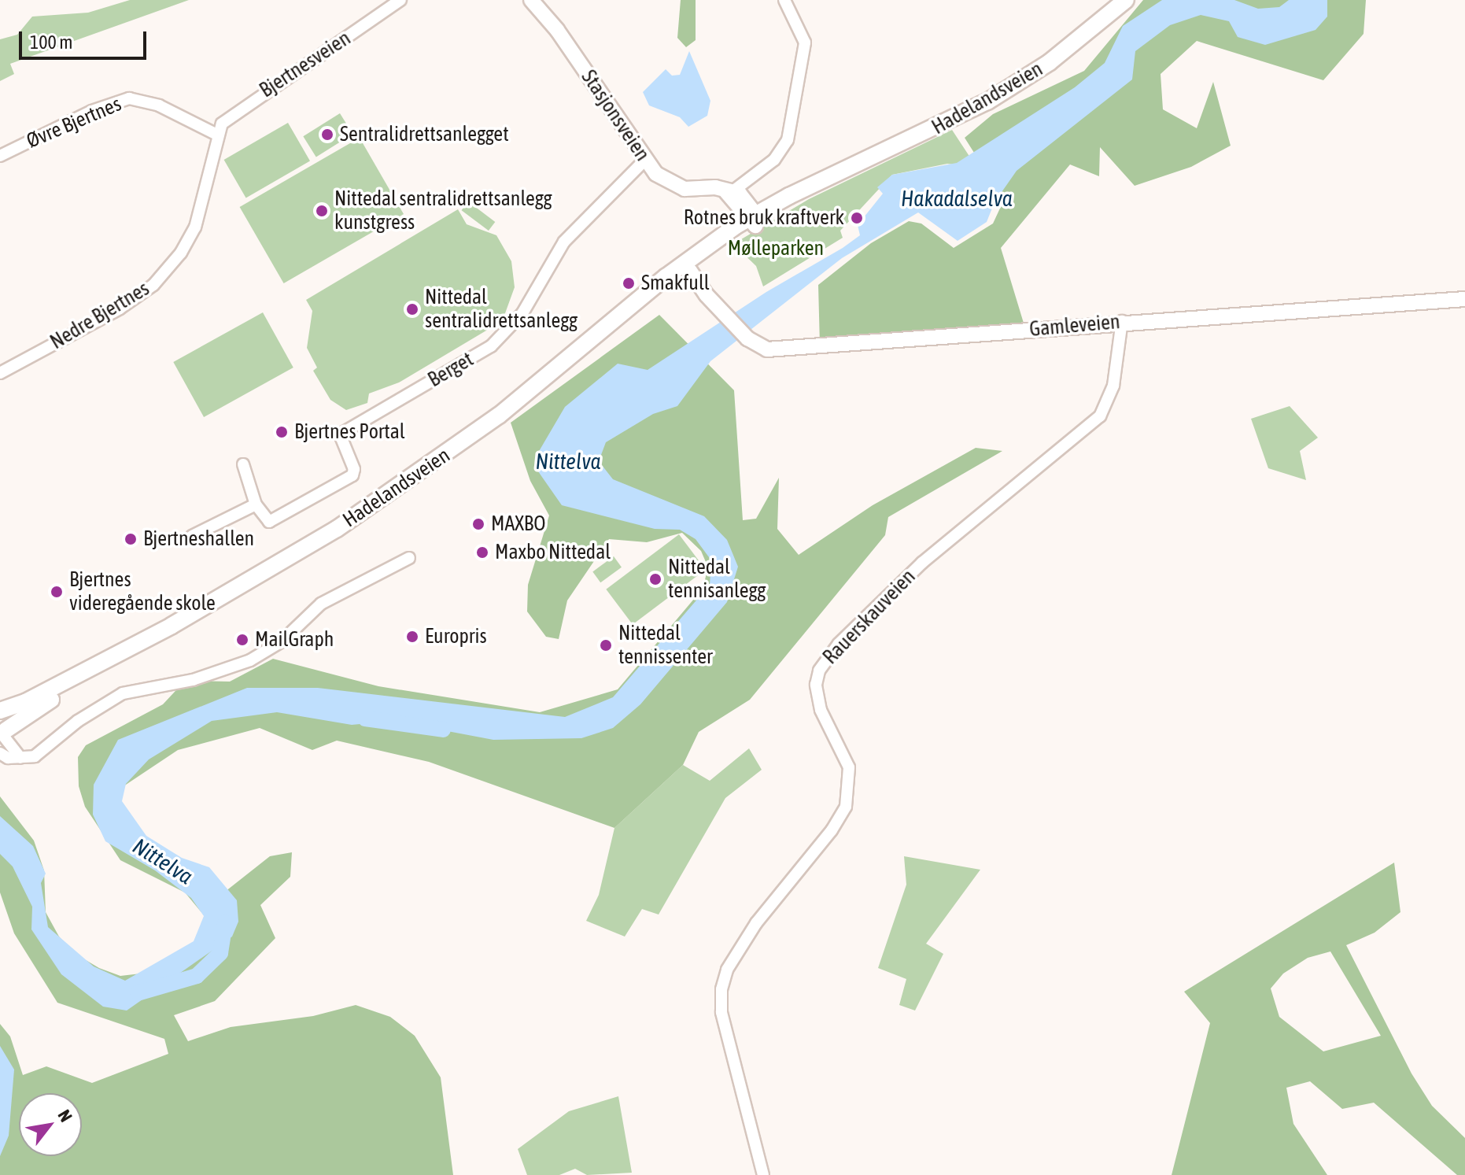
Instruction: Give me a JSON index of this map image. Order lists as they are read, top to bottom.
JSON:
{
  "streets": {
    "highway": ["Hadelandsveien"],
    "main road": ["Stasjonsveien", "Gamleveien"],
    "street": [
      "Bjertnesveien",
      "Øvre Bjertnes",
      "Nedre Bjertnes",
      "Berget",
      "Rauerskauveien"
    ]
  },
  "crossings": [
    ["Bjertnesveien", "Øvre Bjertnes"],
    ["Bjertnesveien", "Nedre Bjertnes"],
    ["Hadelandsveien", "Gamleveien"],
    ["Stasjonsveien", "Berget"],
    ["Øvre Bjertnes", "Nedre Bjertnes"],
    ["Gamleveien", "Rauerskauveien"]
  ],
  "water": ["Hakadalselva", "Nittelva"],
  "parks": ["Mølleparken"],
  "places": [
    "Sentralidrettsanlegget",
    "Nittedal sentralidrettsanlegg kunstgress",
    "Rotnes bruk kraftverk",
    "Smakfull",
    "Nittedal sentralidrettsanlegg",
    "Bjertnes Portal",
    "MAXBO",
    "Bjertneshallen",
    "Maxbo Nittedal",
    "Nittedal tennisanlegg",
    "Bjertnes videregående skole",
    "Europris",
    "MailGraph",
    "Nittedal tennissenter"
  ],
  "scale_bar": "100 m",
  "north": "top right"
}
